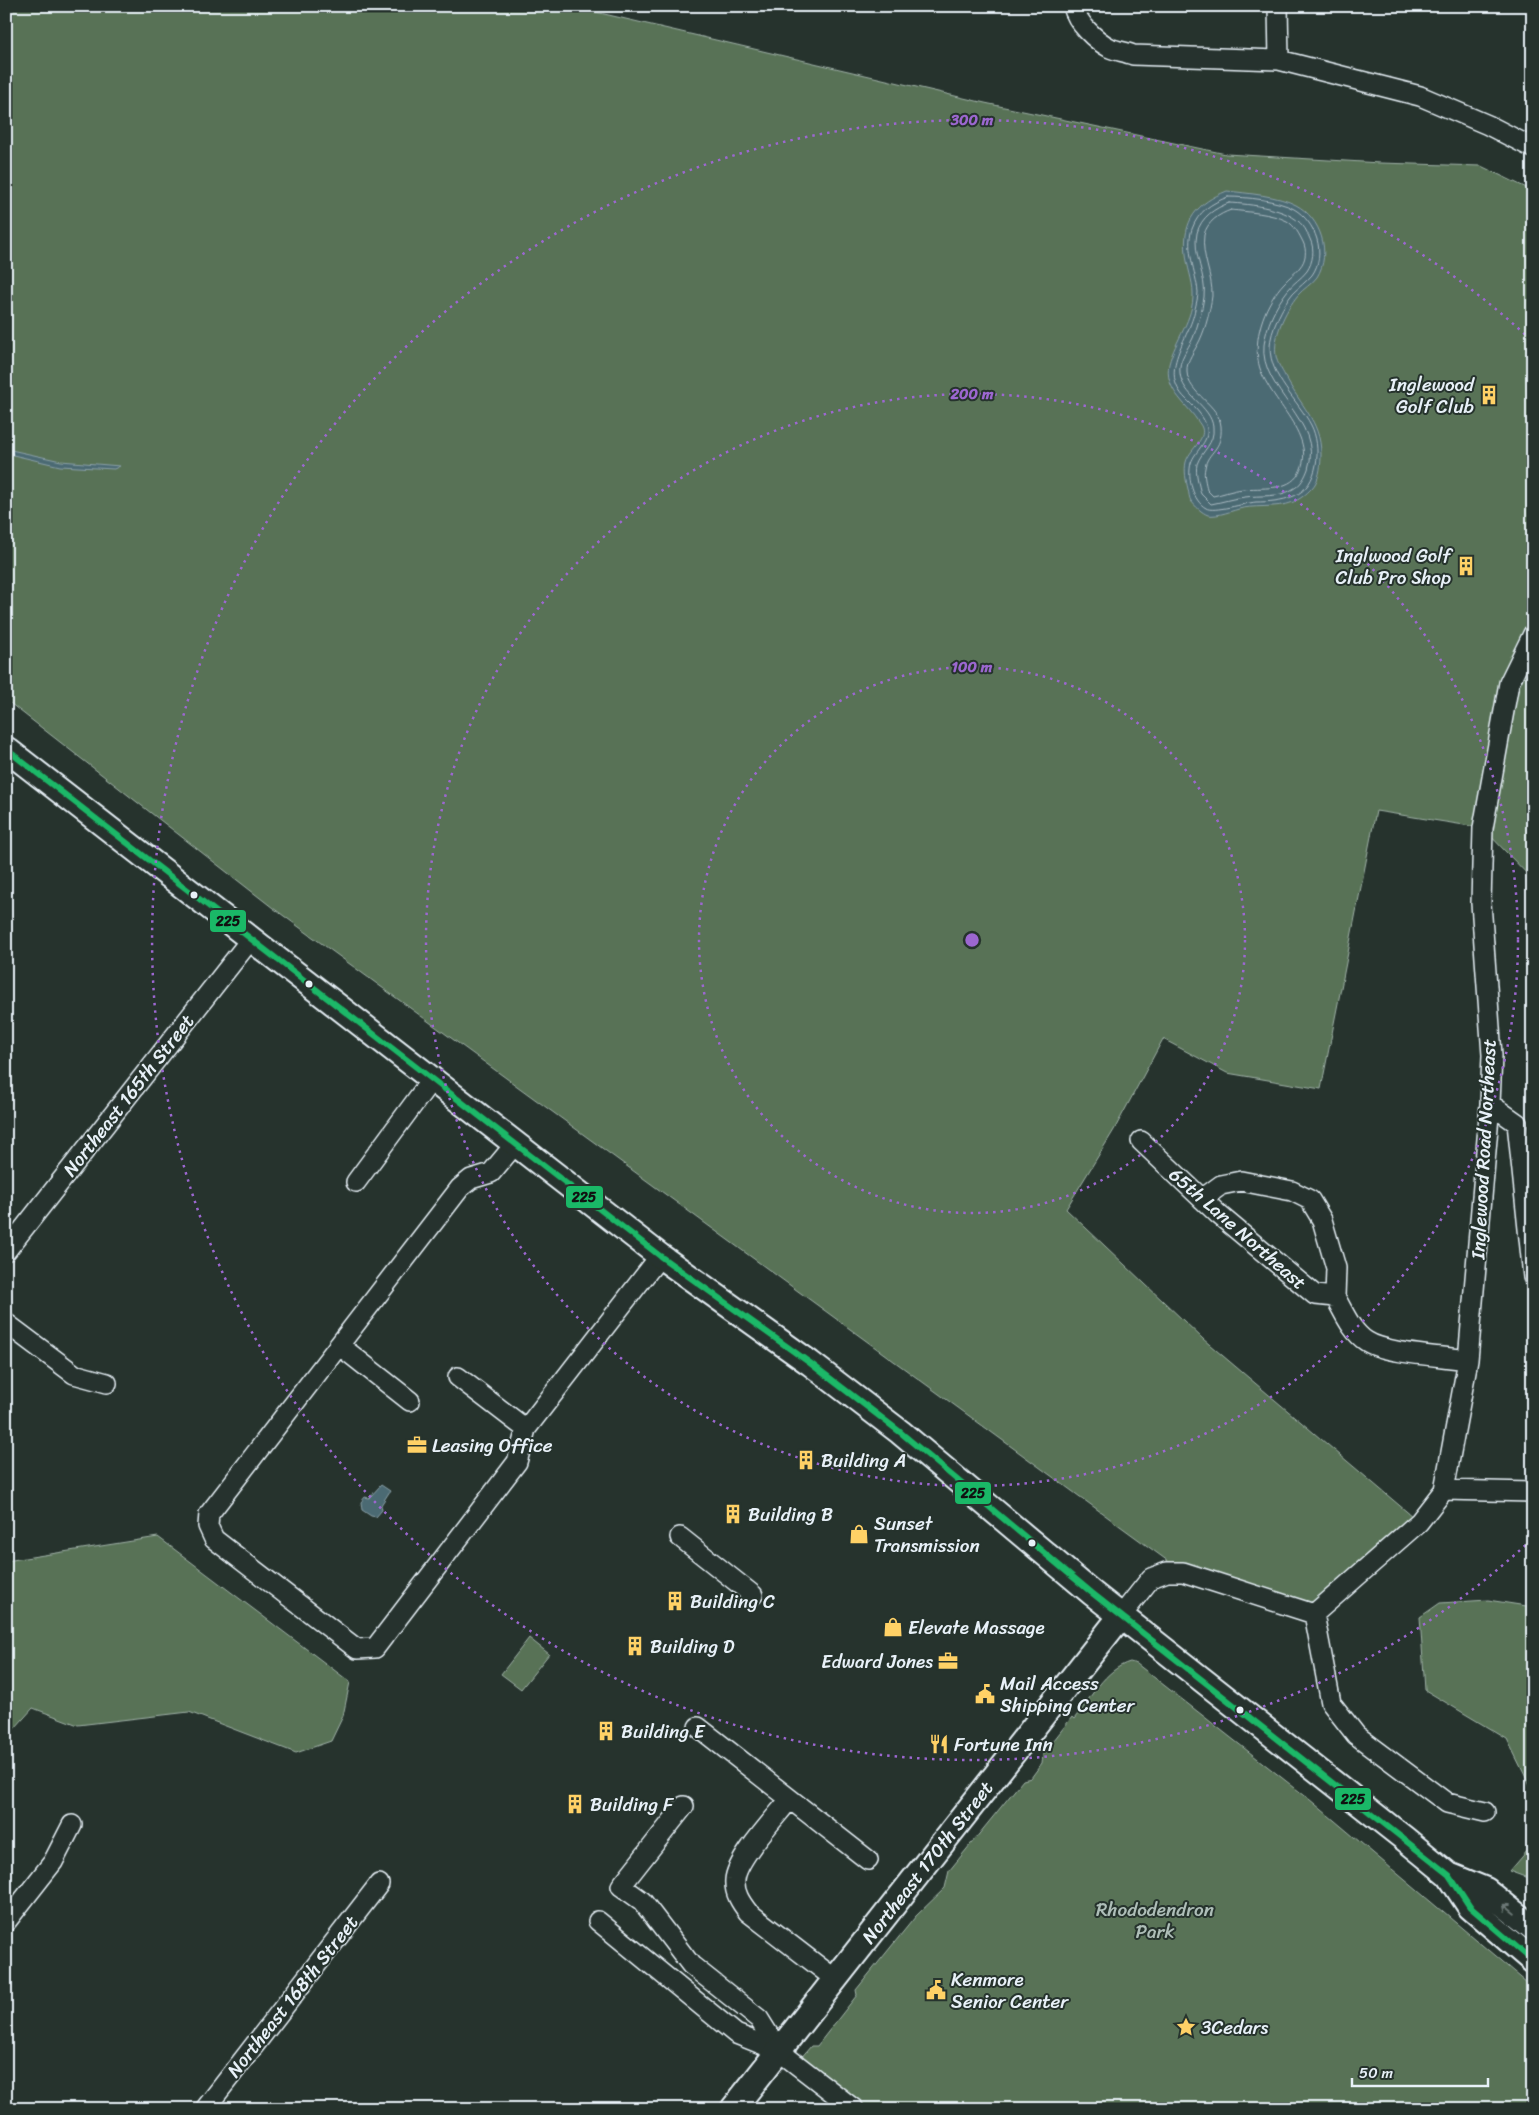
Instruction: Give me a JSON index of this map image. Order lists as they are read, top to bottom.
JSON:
{
  "streets": {
    "main road": ["Northeast 170th Street"],
    "street": [
      "Northeast 165th Street",
      "Inglewood Road Northeast",
      "65th Lane Northeast",
      "Northeast 168th Street"
    ]
  },
  "parks": ["Rhododendron Park"],
  "places": {
    "building": [
      "Inglewood Golf Club",
      "Inglwood Golf Club Pro Shop",
      "Building A",
      "Building B",
      "Building C",
      "Building D",
      "Building E",
      "Building F"
    ],
    "office": ["Leasing Office", "Edward Jones"],
    "shop": ["Sunset Transmission", "Elevate Massage"],
    "public building": ["Mail Access Shipping Center", "Kenmore Senior Center"],
    "restaurant": ["Fortune Inn"],
    "place": ["3Cedars"]
  },
  "lines": ["transit line 225"],
  "scale_bar": "50 m",
  "rings": ["300 m", "200 m", "100 m"]
}
